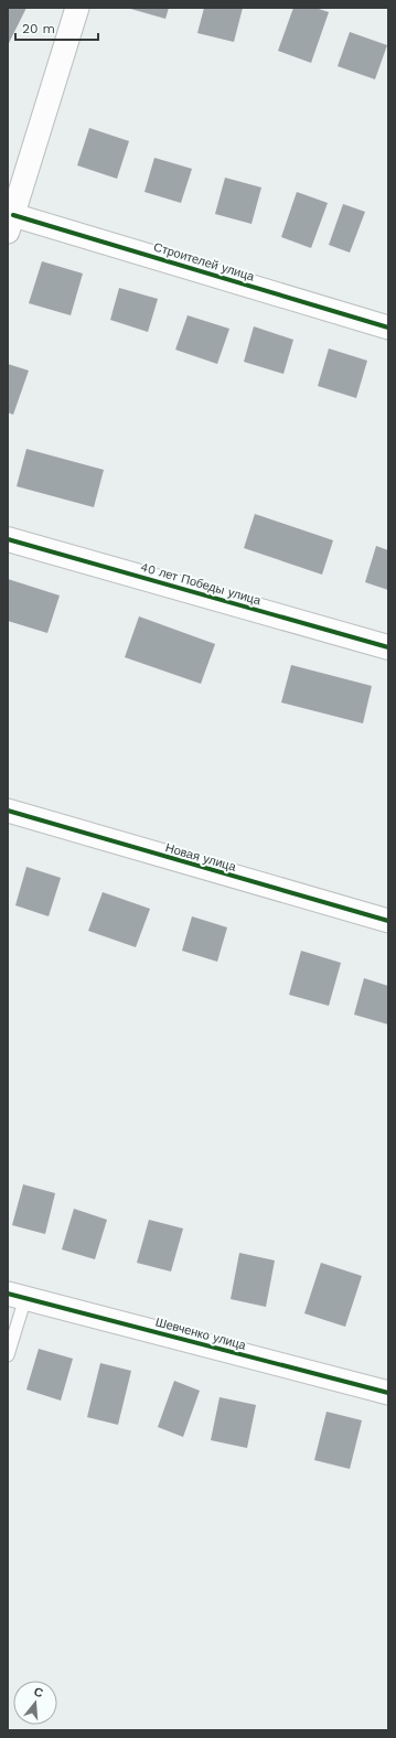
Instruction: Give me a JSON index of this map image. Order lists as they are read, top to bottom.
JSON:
{
  "streets": {
    "street": [
      "Строителей улица",
      "40 лет Победы улица",
      "Новая улица",
      "Шевченко улица"
    ]
  },
  "scale_bar": "20 m",
  "north": "top"
}
